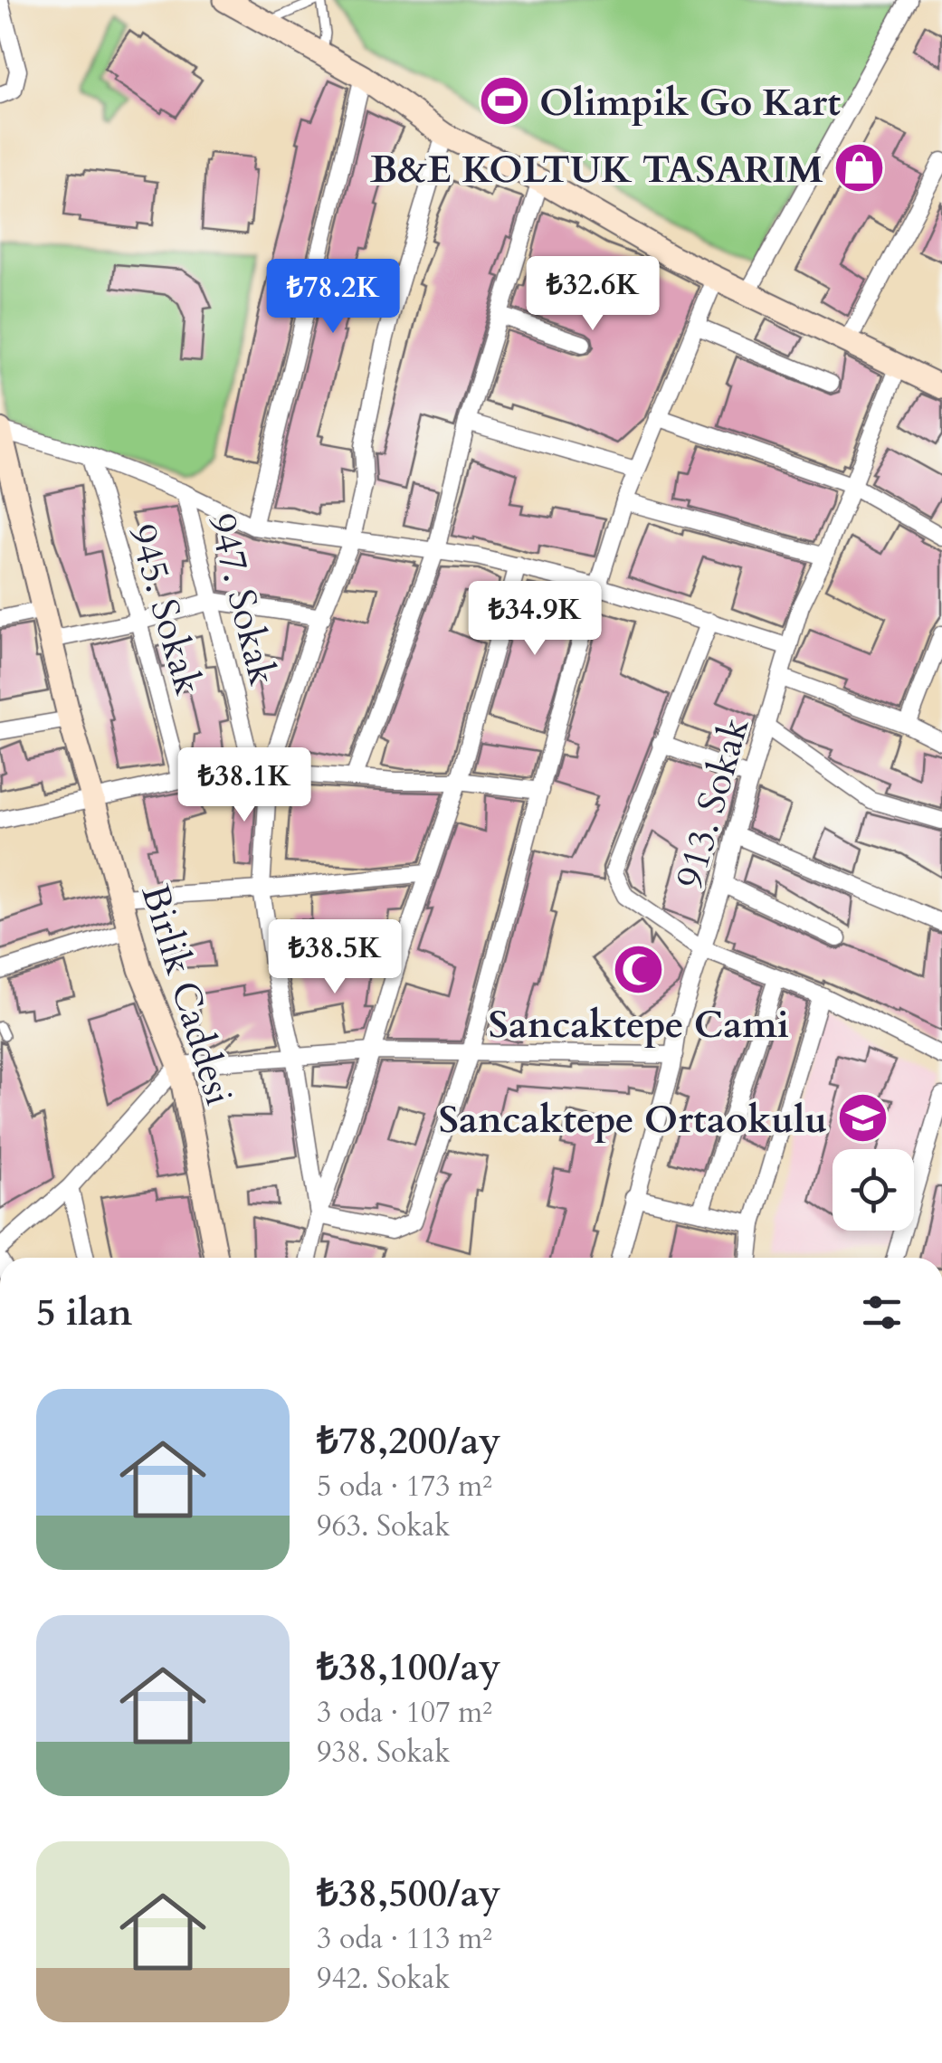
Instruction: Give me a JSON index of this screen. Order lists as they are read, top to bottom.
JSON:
{
  "streets": {
    "main road": ["Birlik Caddesi"],
    "street": ["947. Sokak", "945. Sokak", "913. Sokak"]
  },
  "places": {
    "sports": ["Olimpik Go Kart"],
    "shop": ["B&E KOLTUK TASARIM"],
    "mosque": ["Sancaktepe Cami"],
    "school or university": ["Sancaktepe Ortaokulu"]
  },
  "page": {
    "price": [
      "₺32.6K",
      "₺78.2K",
      "₺34.9K",
      "₺38.1K",
      "₺38.5K"
    ],
    "heading": "5 ilan",
    "list": [
      {
        "name": "₺78,200/ay",
        "note": "5 oda · 173 m² · 963. Sokak"
      },
      {
        "name": "₺38,100/ay",
        "note": "3 oda · 107 m² · 938. Sokak"
      },
      {
        "name": "₺38,500/ay",
        "note": "3 oda · 113 m² · 942. Sokak"
      }
    ]
  }
}
